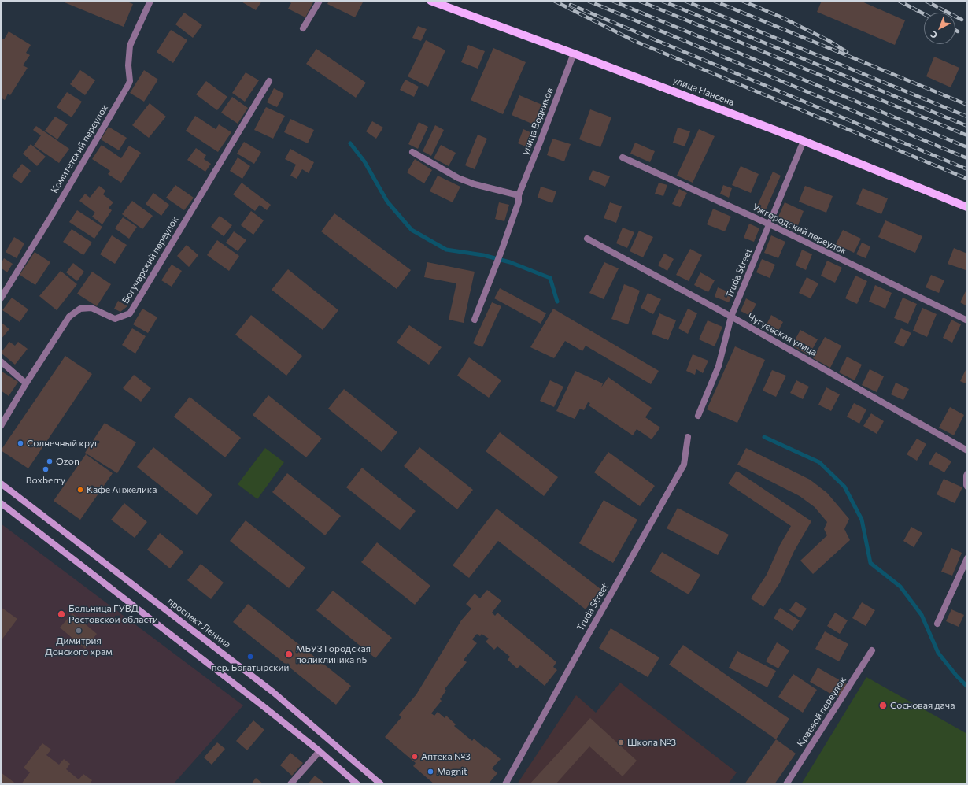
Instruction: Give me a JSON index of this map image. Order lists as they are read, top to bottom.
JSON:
{
  "streets": {
    "main road": ["улица Нансена", "проспект Ленина"],
    "street": [
      "улица Водников",
      "Комитетский переулок",
      "Ужгородский переулок",
      "Богучарский переулок",
      "Truda Street",
      "Чугуевская улица",
      "Краевой переулок"
    ]
  },
  "crossings": [
    ["улица Нансена", "улица Водников"],
    ["улица Нансена", "Truda Street"],
    ["Ужгородский переулок", "Truda Street"],
    ["Truda Street", "Чугуевская улица"]
  ],
  "places": [
    "Солнечный круг",
    "Ozon",
    "Boxberry",
    "Кафе Анжелика",
    "Больница ГУВД Ростовской области",
    "Димитрия Донского храм",
    "МБУЗ Городская поликлиника n5",
    "пер. Богатырский",
    "Сосновая дача",
    "Школа №3",
    "Аптека №3",
    "Magnit"
  ],
  "north": "bottom left"
}
